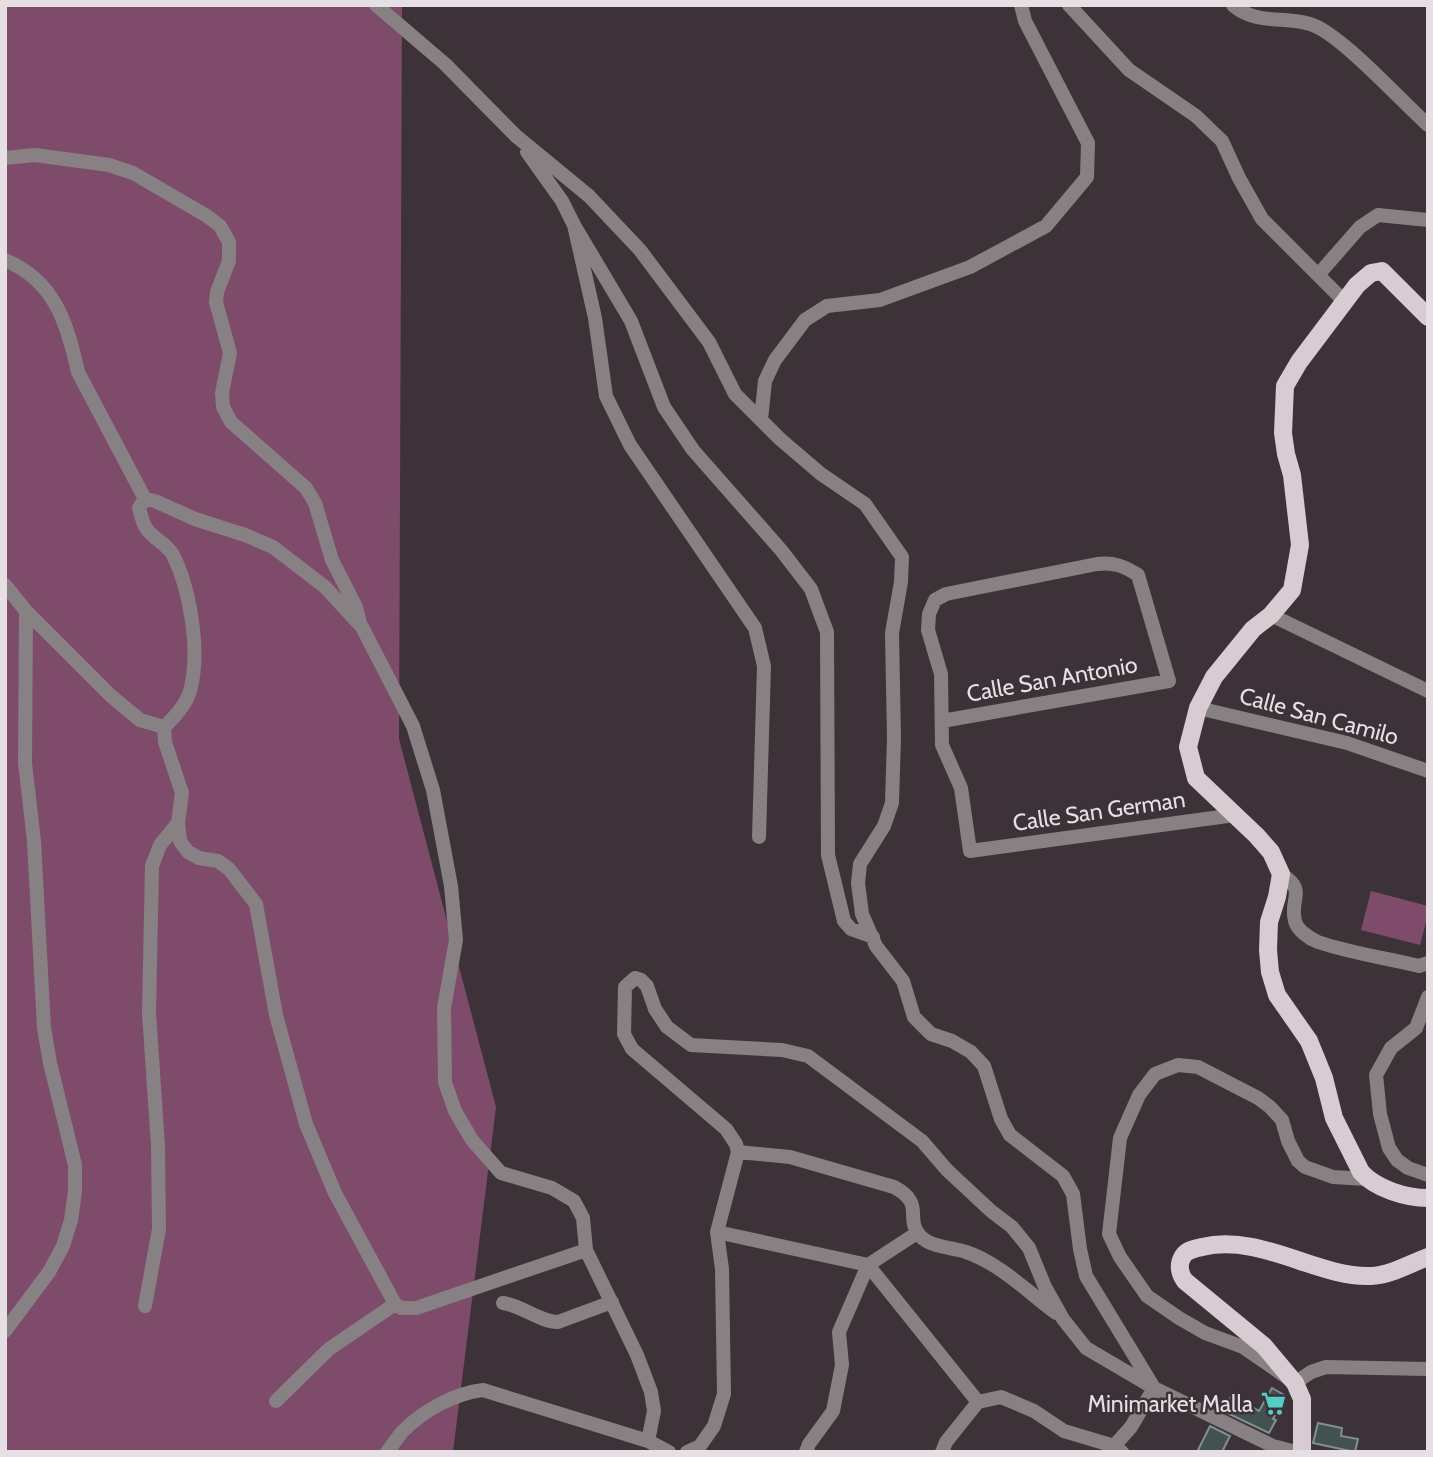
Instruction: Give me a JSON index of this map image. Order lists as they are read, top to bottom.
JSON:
{
  "streets": {
    "street": ["Calle San Antonio", "Calle San Camilo", "Calle San German"]
  },
  "crossings": [
    ["Calle San Antonio", "Calle San German"]
  ],
  "places": {
    "supermarket": ["Minimarket Malla"]
  }
}
